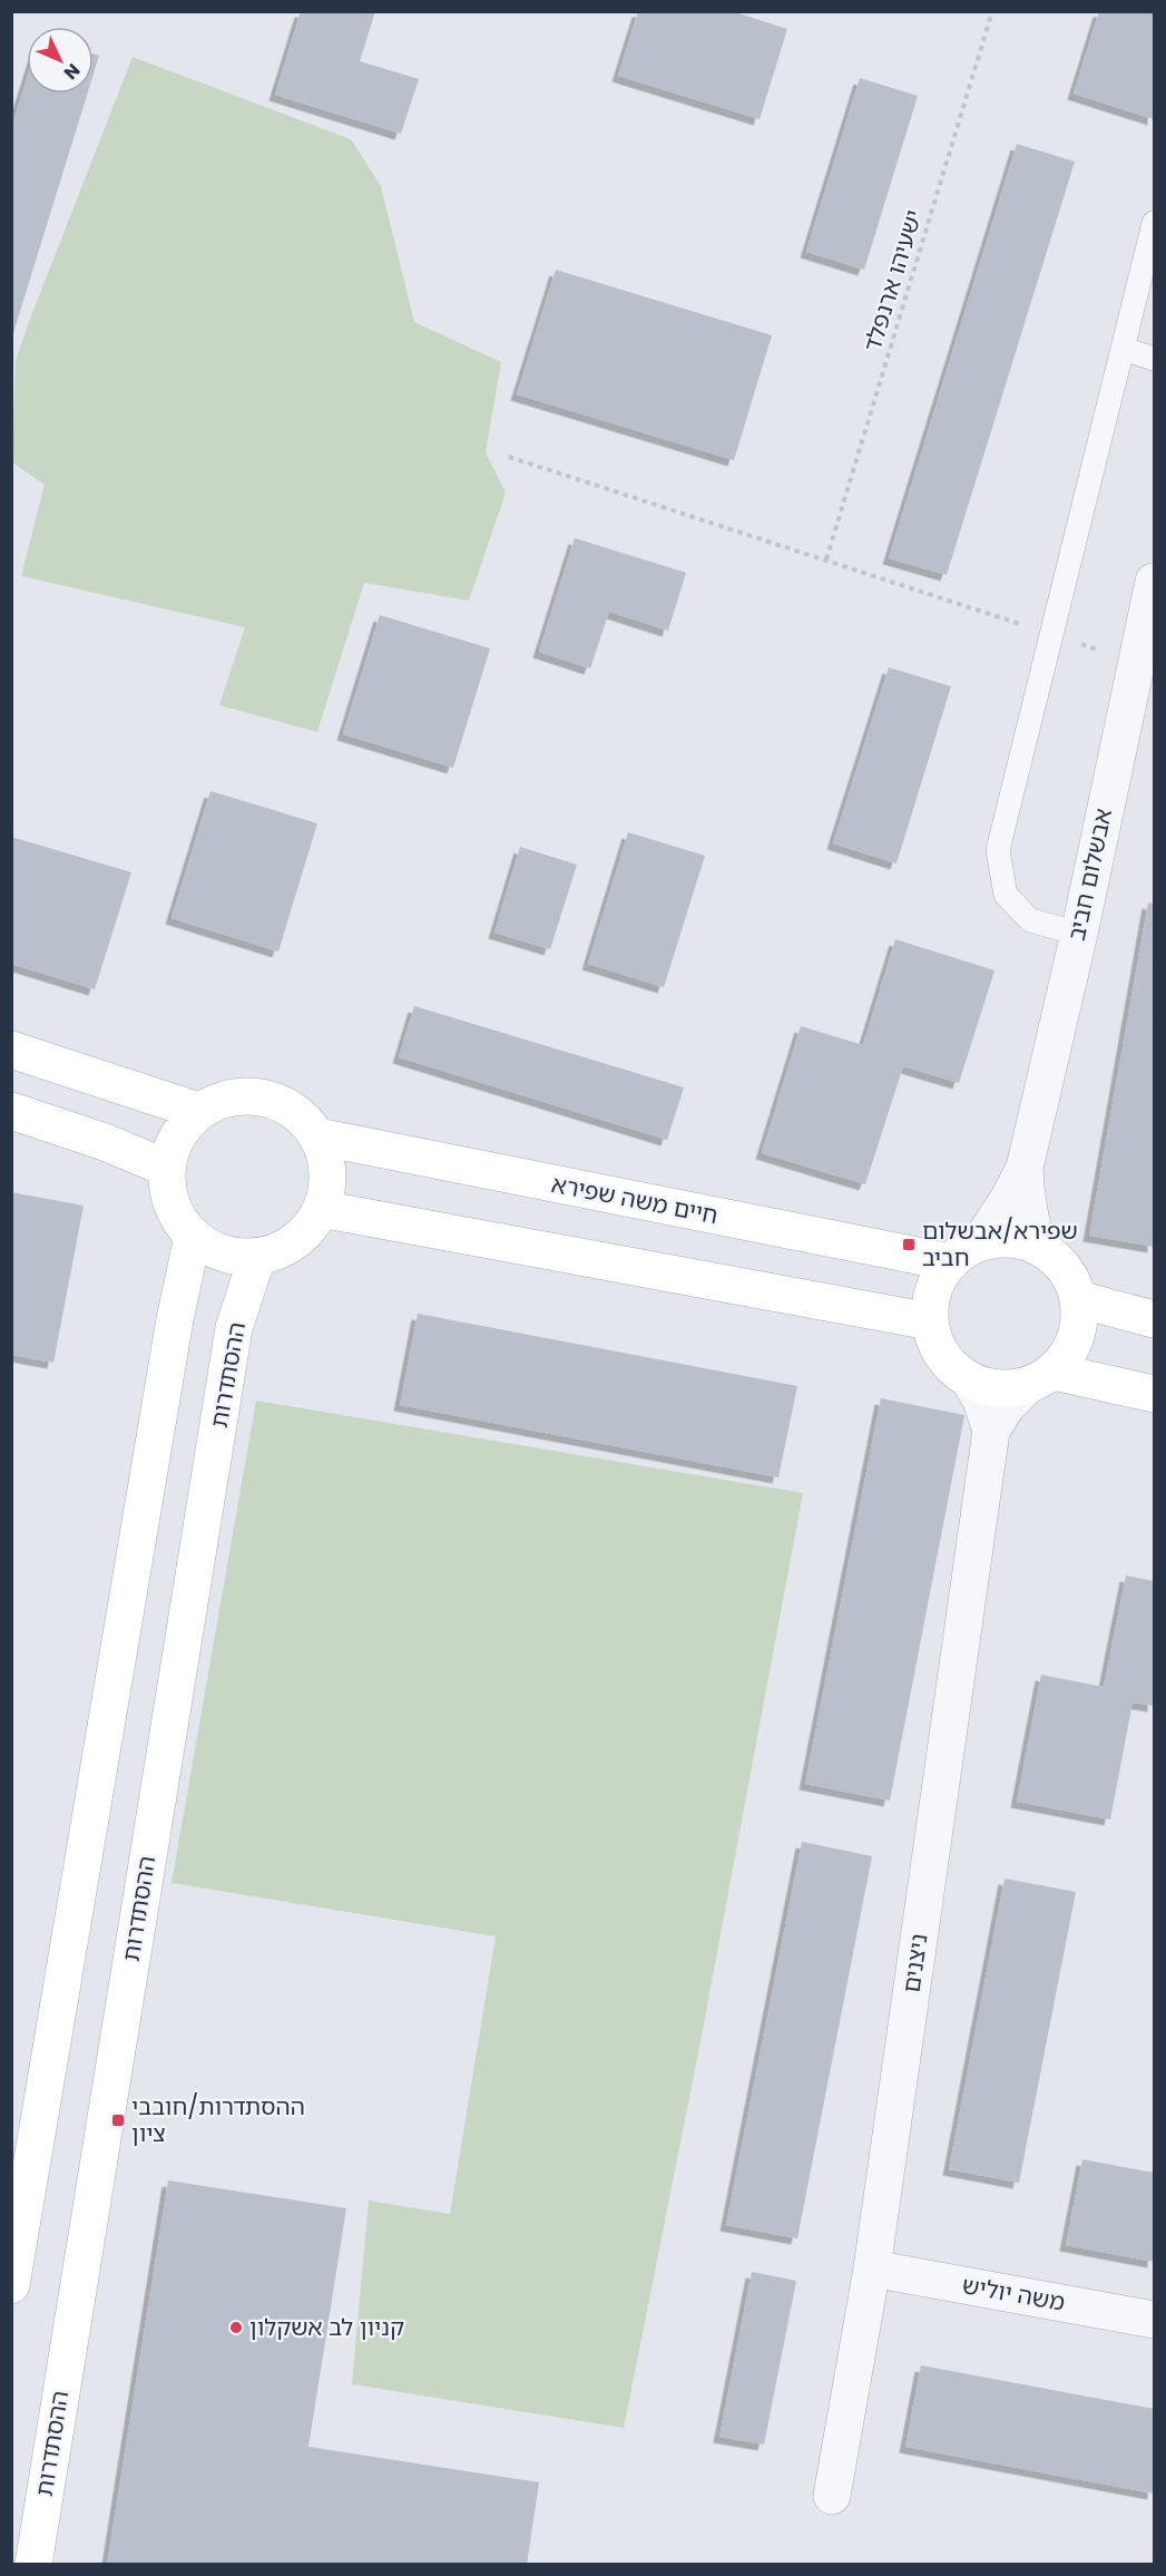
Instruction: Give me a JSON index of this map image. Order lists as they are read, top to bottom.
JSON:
{
  "streets": {
    "street": [
      "אבשלום חביב",
      "חיים משה שפירא",
      "ההסתדרות",
      "ניצנים",
      "משה יוליש"
    ],
    "path": ["ישעיהו ארנפלד"]
  },
  "crossings": [
    ["אבשלום חביב", "חיים משה שפירא"],
    ["אבשלום חביב", "ניצנים"],
    ["חיים משה שפירא", "ההסתדרות"],
    ["חיים משה שפירא", "ניצנים"],
    ["ניצנים", "משה יוליש"]
  ],
  "places": {
    "transit": ["שפירא/אבשלום חביב", "ההסתדרות/חובבי ציון"],
    "other": ["קניון לב אשקלון"]
  },
  "north": "bottom right"
}
